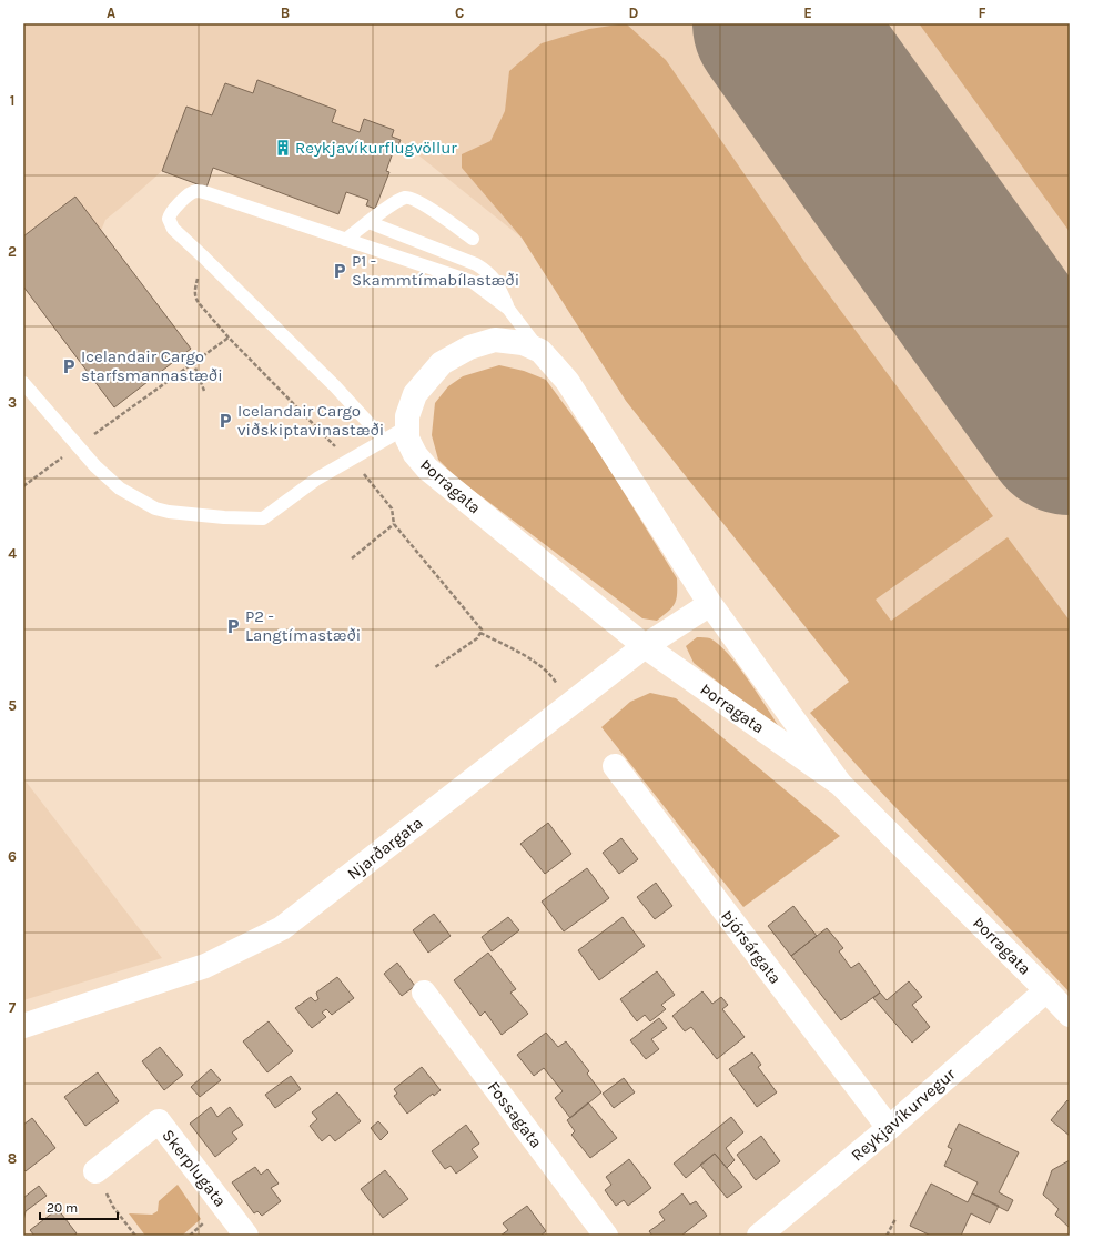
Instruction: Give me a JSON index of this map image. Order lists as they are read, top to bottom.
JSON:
{
  "streets": {
    "main road": [
      "Þorragata",
      "Njarðargata",
      "Þjórsárgata",
      "Fossagata",
      "Reykjavíkurvegur",
      "Skerplugata"
    ]
  },
  "crossings": [
    ["Þorragata", "Njarðargata"],
    ["Þorragata", "Reykjavíkurvegur"],
    ["Þjórsárgata", "Reykjavíkurvegur"]
  ],
  "places": {
    "building": ["Reykjavíkurflugvöllur"],
    "parking": [
      "P1 - Skammtímabílastæði",
      "Icelandair Cargo starfsmannastæði",
      "Icelandair Cargo viðskiptavinastæði",
      "P2 - Langtímastæði"
    ]
  },
  "scale_bar": "20 m",
  "grid": {
    "columns": [
      "A",
      "B",
      "C",
      "D",
      "E",
      "F"
    ],
    "rows": [
      "1",
      "2",
      "3",
      "4",
      "5",
      "6",
      "7",
      "8"
    ]
  }
}
